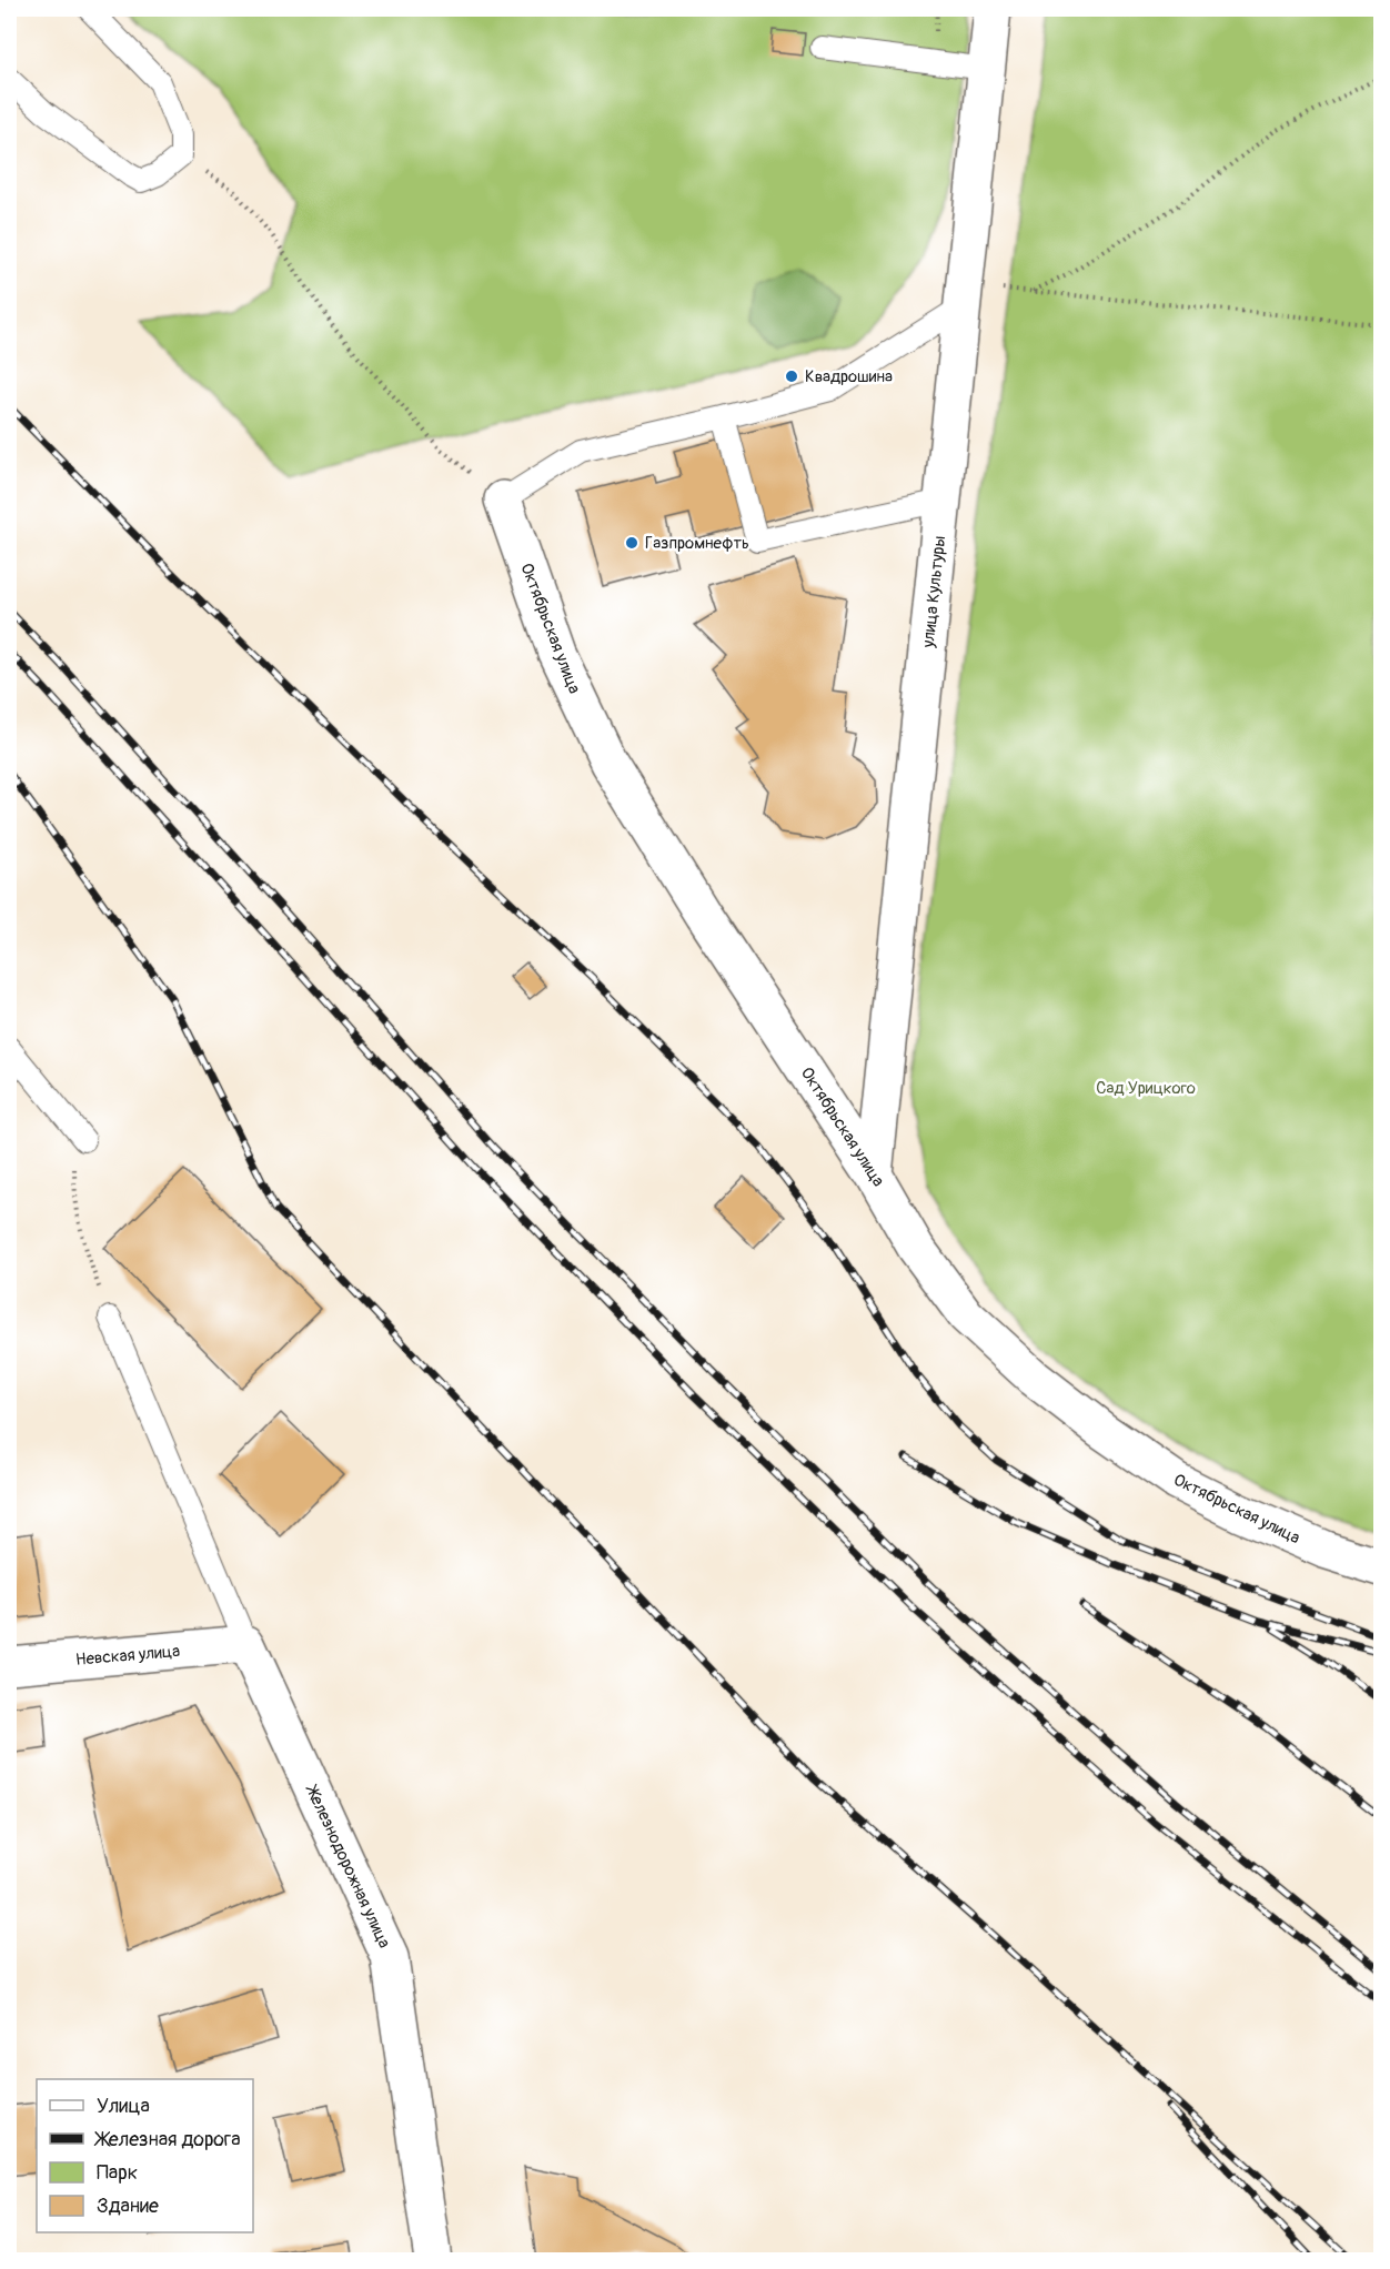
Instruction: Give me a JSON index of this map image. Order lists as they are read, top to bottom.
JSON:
{
  "streets": {
    "street": [
      "улица Культуры",
      "Октябрьская улица",
      "Невская улица",
      "Железнодорожная улица"
    ]
  },
  "crossings": [
    ["улица Культуры", "Октябрьская улица"],
    ["Невская улица", "Железнодорожная улица"]
  ],
  "parks": ["Сад Урицкого"],
  "places": ["Квадрошина", "Газпромнефть"],
  "legend": [
    "Улица",
    "Железная дорога",
    "Парк",
    "Здание"
  ]
}
